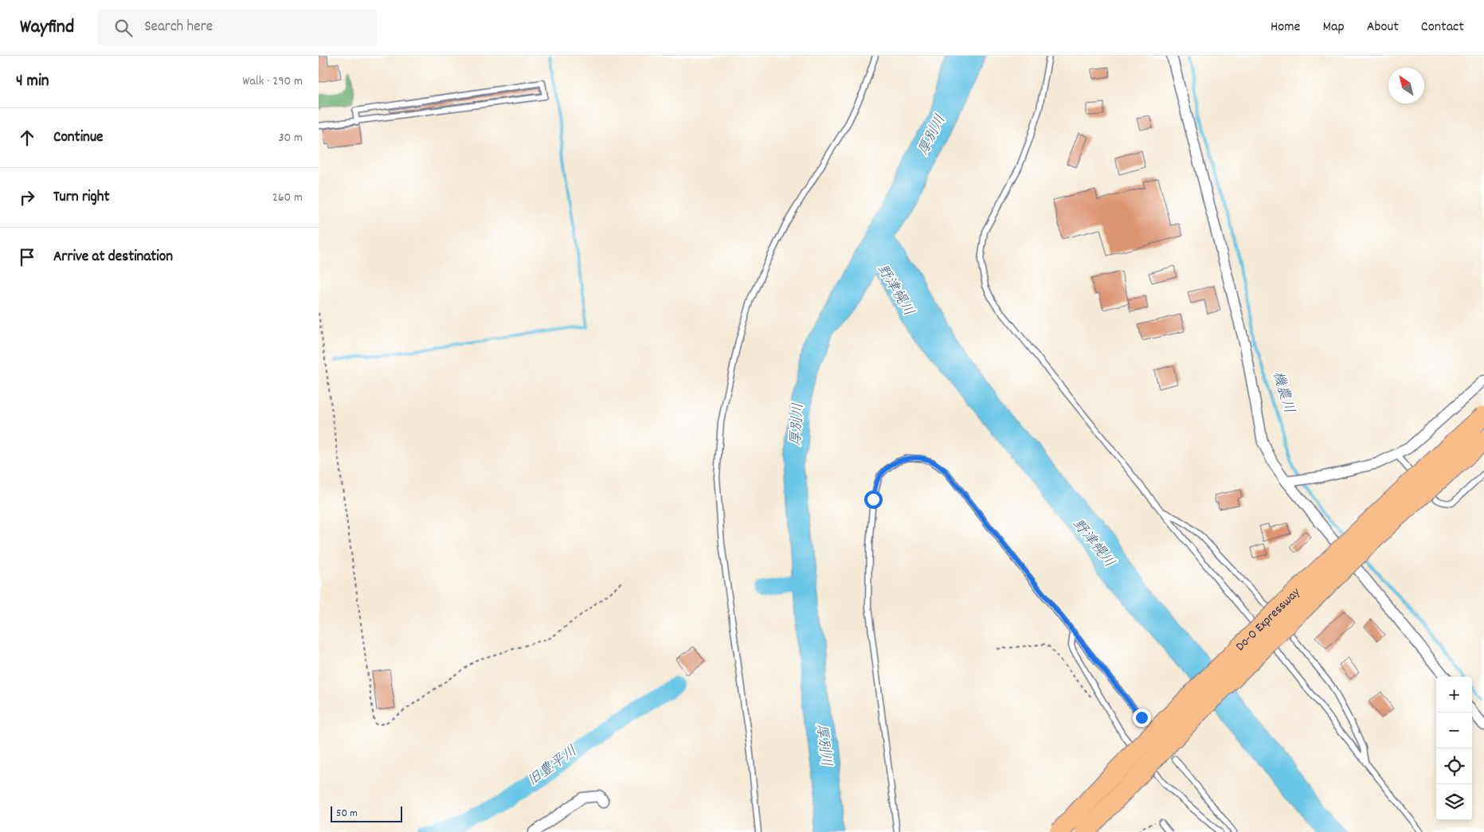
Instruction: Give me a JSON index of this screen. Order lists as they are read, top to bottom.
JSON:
{
  "streets": {
    "highway": ["Do-O Expressway"]
  },
  "water": [
    "厚別川",
    "野津幌川",
    "機農川",
    "旧豊平川"
  ],
  "scale_bar": "50 m",
  "north": "top left",
  "page": {
    "header": "Wayfind",
    "search": "Search here",
    "nav": [
      "Home",
      "Map",
      "About",
      "Contact"
    ],
    "heading": ["4 min", "Walk · 290 m"],
    "list": [
      ["Continue", "30 m"],
      ["Turn right", "260 m"],
      "Arrive at destination"
    ],
    "map_buttons": ["+", "−"],
    "scale": "50 m"
  }
}
